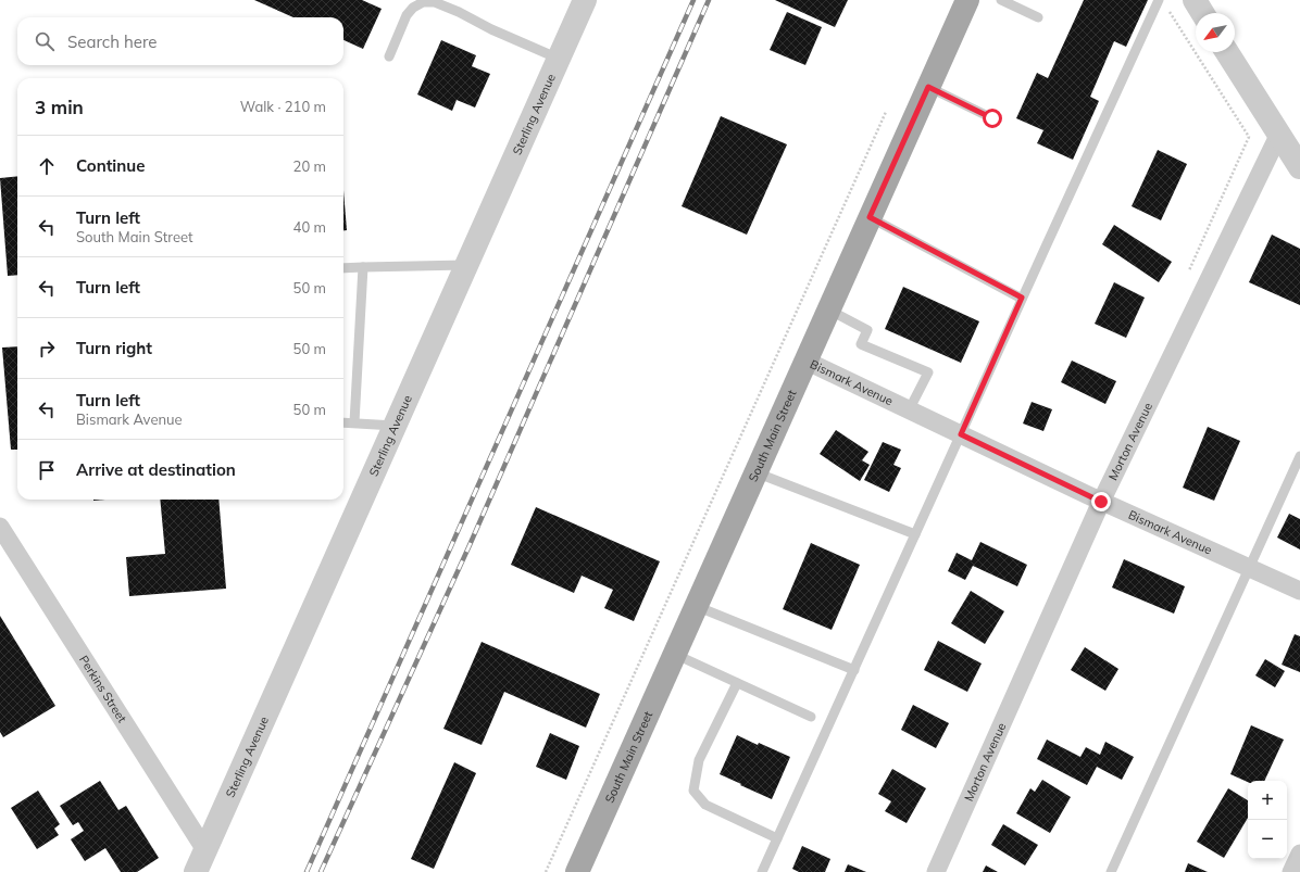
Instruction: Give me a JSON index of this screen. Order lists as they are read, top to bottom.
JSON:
{
  "streets": {
    "main road": ["South Main Street"],
    "street": [
      "Sterling Avenue",
      "Bismark Avenue",
      "Morton Avenue",
      "Perkins Street"
    ]
  },
  "crossings": [
    ["Sterling Avenue", "Perkins Street"],
    ["Bismark Avenue", "South Main Street"],
    ["Bismark Avenue", "Morton Avenue"]
  ],
  "north": "bottom left",
  "page": {
    "search": "Search here",
    "heading": ["3 min", "Walk · 210 m"],
    "list": [
      ["Continue", "20 m"],
      ["Turn left", "South Main Street", "40 m"],
      ["Turn left", "50 m"],
      ["Turn right", "50 m"],
      ["Turn left", "Bismark Avenue", "50 m"],
      "Arrive at destination"
    ],
    "map_buttons": ["+", "−"]
  }
}
